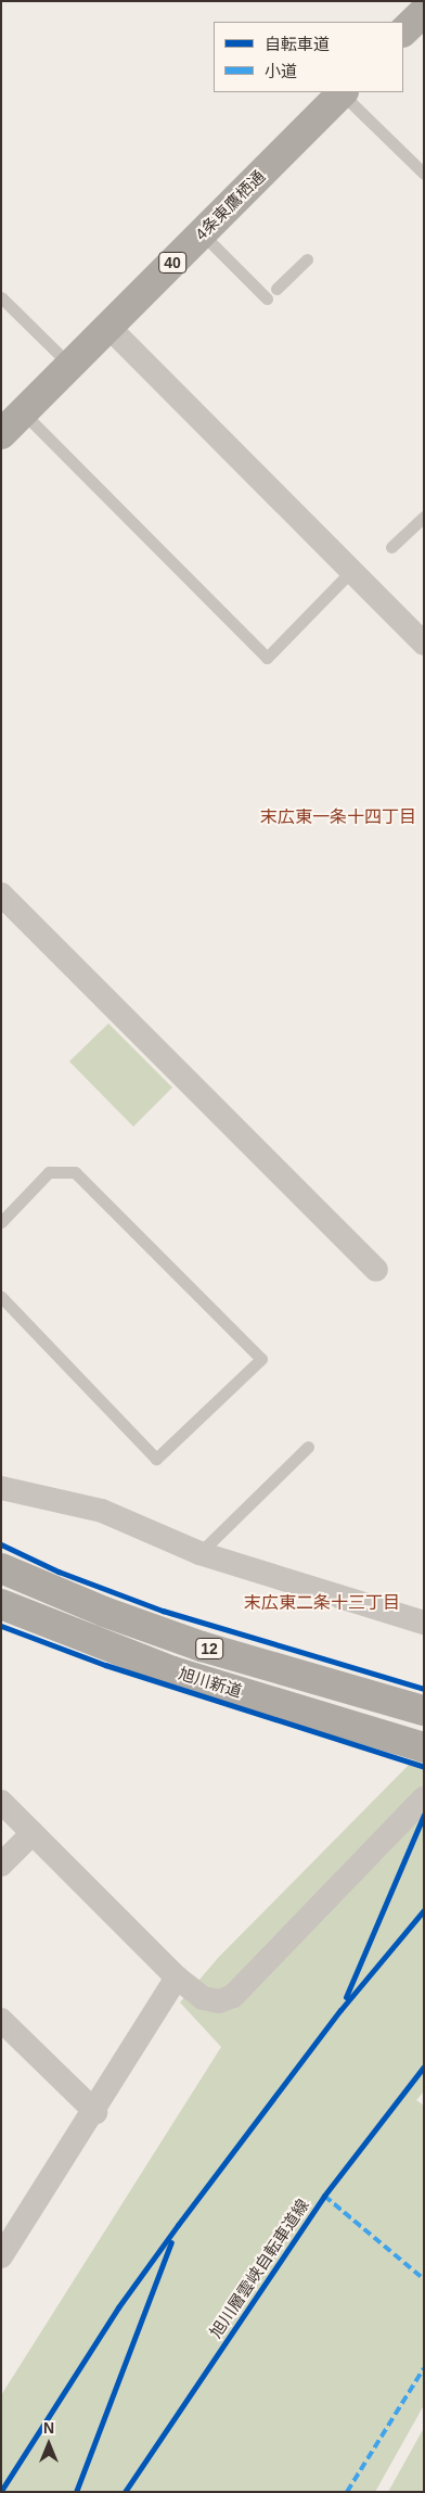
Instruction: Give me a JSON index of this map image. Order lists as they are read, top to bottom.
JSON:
{
  "streets": {
    "highway": [
      "4条東鷹栖通",
      "40",
      "12",
      "旭川新道"
    ],
    "cycle path": ["旭川層雲峡自転車道線"]
  },
  "districts": ["末広東一条十四丁目", "末広東二条十三丁目"],
  "legend": ["自転車道", "小道"],
  "north": "top"
}
